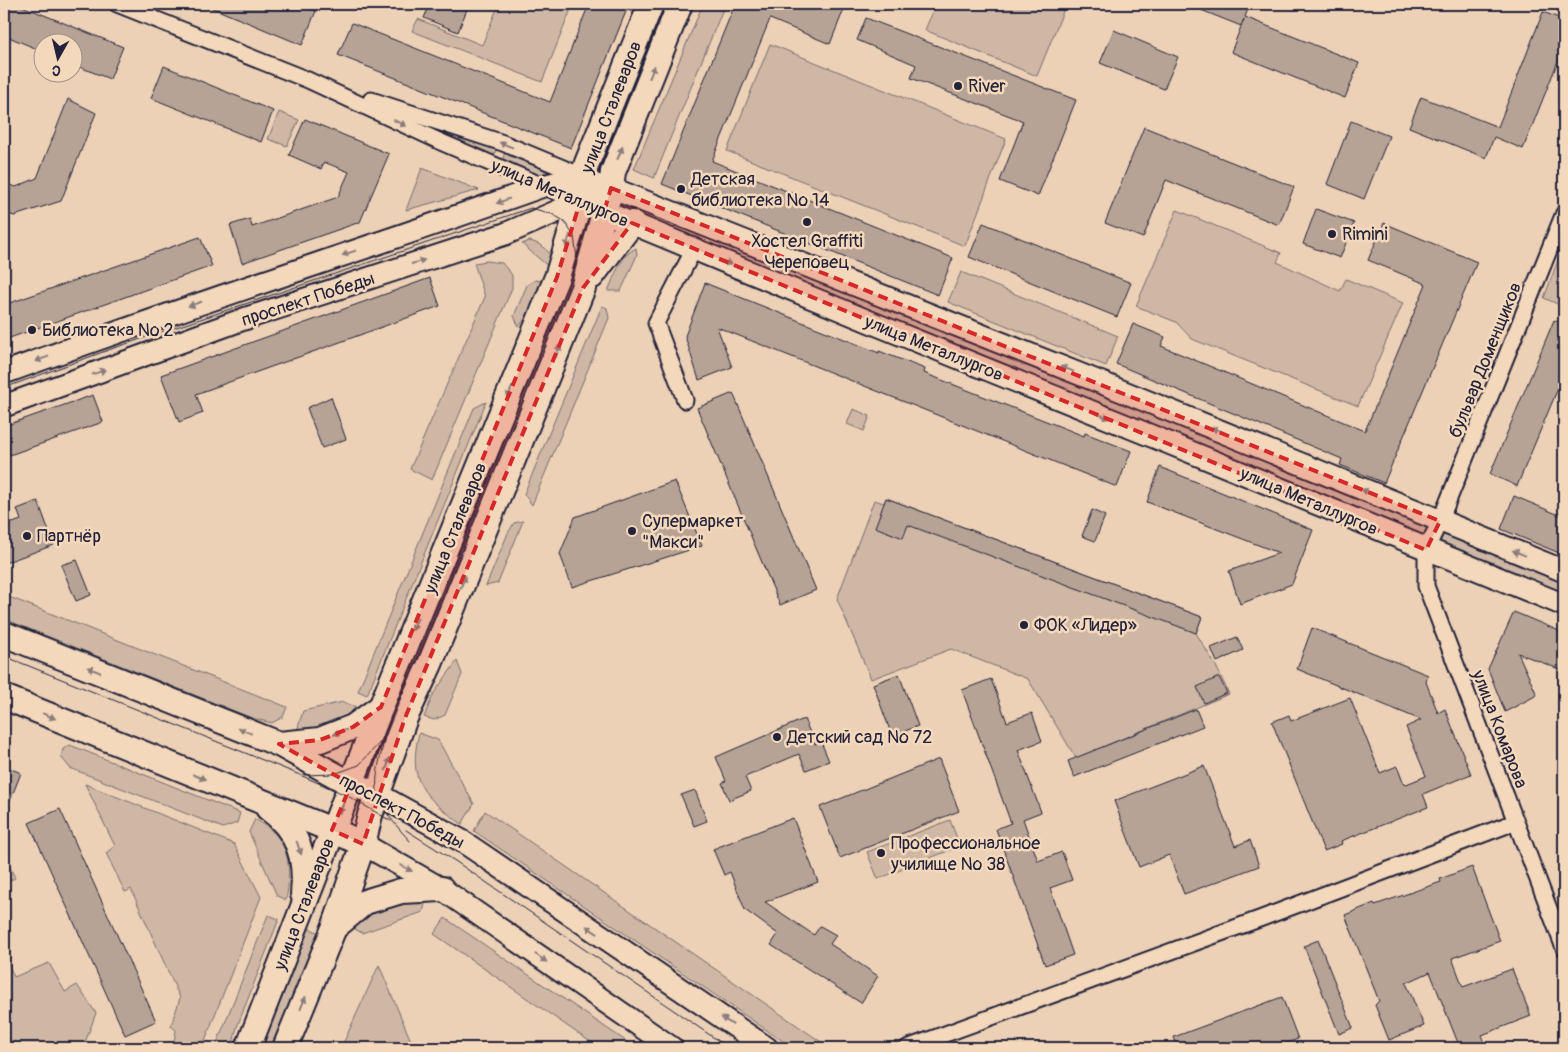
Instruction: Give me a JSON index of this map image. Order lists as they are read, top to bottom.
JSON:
{
  "streets": {
    "main road": ["улица Сталеваров", "проспект Победы"],
    "street": ["улица Металлургов", "бульвар Доменщиков", "улица Комарова"]
  },
  "crossings": [
    ["улица Сталеваров", "улица Металлургов"],
    ["улица Сталеваров", "проспект Победы"],
    ["улица Металлургов", "проспект Победы"],
    ["улица Металлургов", "бульвар Доменщиков"],
    ["улица Металлургов", "улица Комарова"],
    ["бульвар Доменщиков", "улица Комарова"]
  ],
  "places": [
    "River",
    "Детская библиотека № 14",
    "Хостел Graffiti Череповец",
    "Rimini",
    "Библиотека № 2",
    "Супермаркет \"Макси\"",
    "Партнёр",
    "ФОК «Лидер»",
    "Детский сад № 72",
    "Профессиональное училище № 38"
  ],
  "north": "bottom"
}
